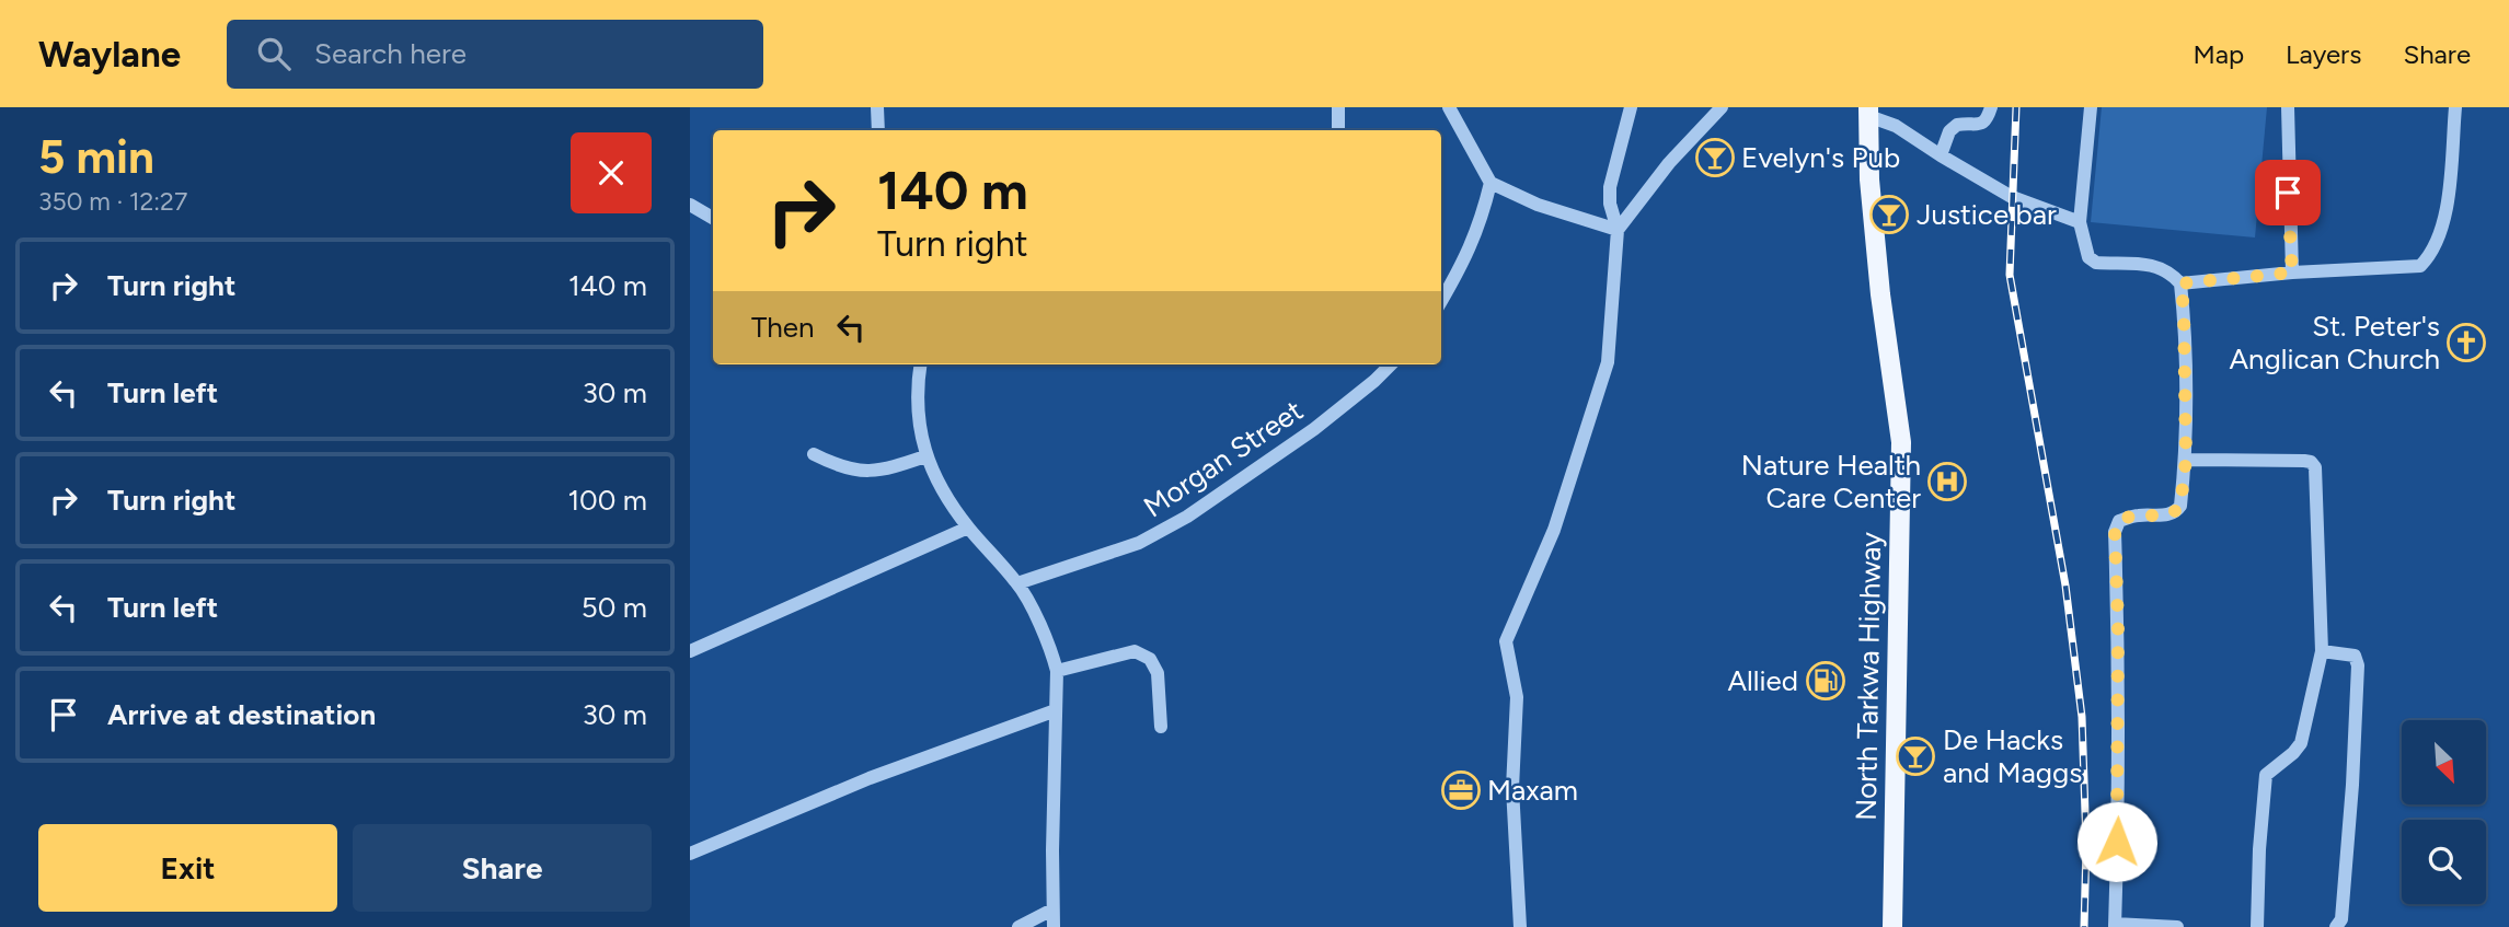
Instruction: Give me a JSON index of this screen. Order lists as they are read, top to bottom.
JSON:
{
  "streets": {
    "main road": ["North Tarkwa Highway"],
    "street": ["Morgan Street"]
  },
  "places": {
    "bar": ["Evelyn's Pub", "Justice bar", "De Hacks and Maggs"],
    "church": ["St. Peter's Anglican Church"],
    "hospital": ["Nature Health Care Center"],
    "fuel station": ["Allied"],
    "office": ["Maxam"]
  },
  "north": "bottom right",
  "page": {
    "header": "Waylane",
    "search": "Search here",
    "nav": ["Map", "Layers", "Share"],
    "heading": ["5 min", "350 m · 12:27"],
    "turn": ["140 m", "Turn right"],
    "list": [
      {
        "name": "Turn right",
        "value": "140 m"
      },
      {
        "name": "Turn left",
        "value": "30 m"
      },
      {
        "name": "Turn right",
        "value": "100 m"
      },
      {
        "name": "Turn left",
        "value": "50 m"
      },
      {
        "name": "Arrive at destination",
        "value": "30 m"
      }
    ],
    "then": "Then",
    "buttons": ["Exit", "Share"]
  }
}
